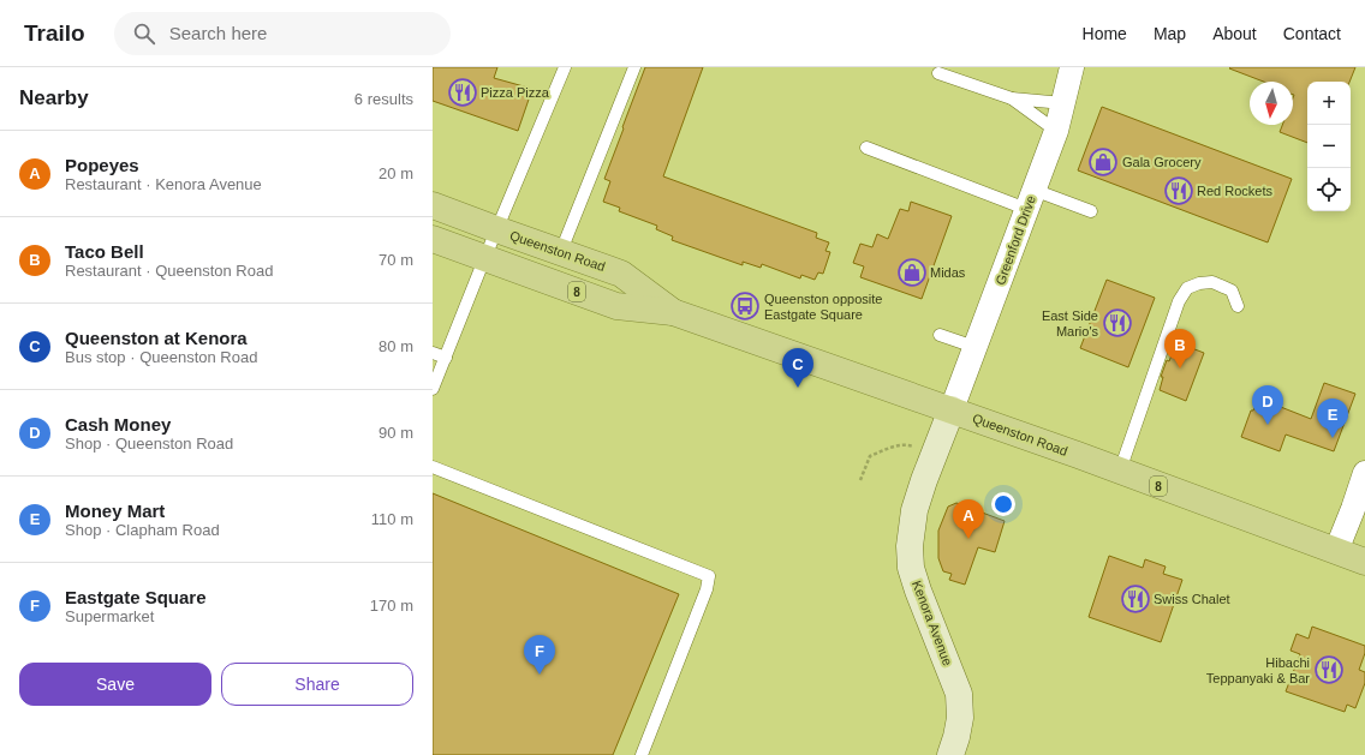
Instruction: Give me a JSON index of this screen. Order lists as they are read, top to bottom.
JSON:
{
  "streets": {
    "main road": ["Queenston Road", "8"],
    "street": ["Greenford Drive", "Kenora Avenue"]
  },
  "crossings": [
    ["Greenford Drive", "Queenston Road"],
    ["Greenford Drive", "Kenora Avenue"],
    ["Queenston Road", "Kenora Avenue"]
  ],
  "places": {
    "restaurant": [
      "Pizza Pizza",
      "Red Rockets",
      "East Side Mario's",
      "Swiss Chalet",
      "Hibachi Teppanyaki & Bar"
    ],
    "shop": ["Gala Grocery", "Midas"],
    "bus stop": ["Queenston opposite Eastgate Square"]
  },
  "north": "bottom",
  "page": {
    "header": "Trailo",
    "search": "Search here",
    "nav": [
      "Home",
      "Map",
      "About",
      "Contact"
    ],
    "heading": ["Nearby", "6 results"],
    "map_buttons": ["+", "−"],
    "list": [
      {
        "mark": "A",
        "name": "Popeyes",
        "note": "Restaurant · Kenora Avenue",
        "value": "20 m"
      },
      {
        "mark": "B",
        "name": "Taco Bell",
        "note": "Restaurant · Queenston Road",
        "value": "70 m"
      },
      {
        "mark": "C",
        "name": "Queenston at Kenora",
        "note": "Bus stop · Queenston Road",
        "value": "80 m"
      },
      {
        "mark": "D",
        "name": "Cash Money",
        "note": "Shop · Queenston Road",
        "value": "90 m"
      },
      {
        "mark": "E",
        "name": "Money Mart",
        "note": "Shop · Clapham Road",
        "value": "110 m"
      },
      {
        "mark": "F",
        "name": "Eastgate Square",
        "note": "Supermarket",
        "value": "170 m"
      }
    ],
    "pins": [
      "B",
      "C",
      "D",
      "E",
      "A",
      "F"
    ],
    "buttons": ["Save", "Share"]
  }
}
